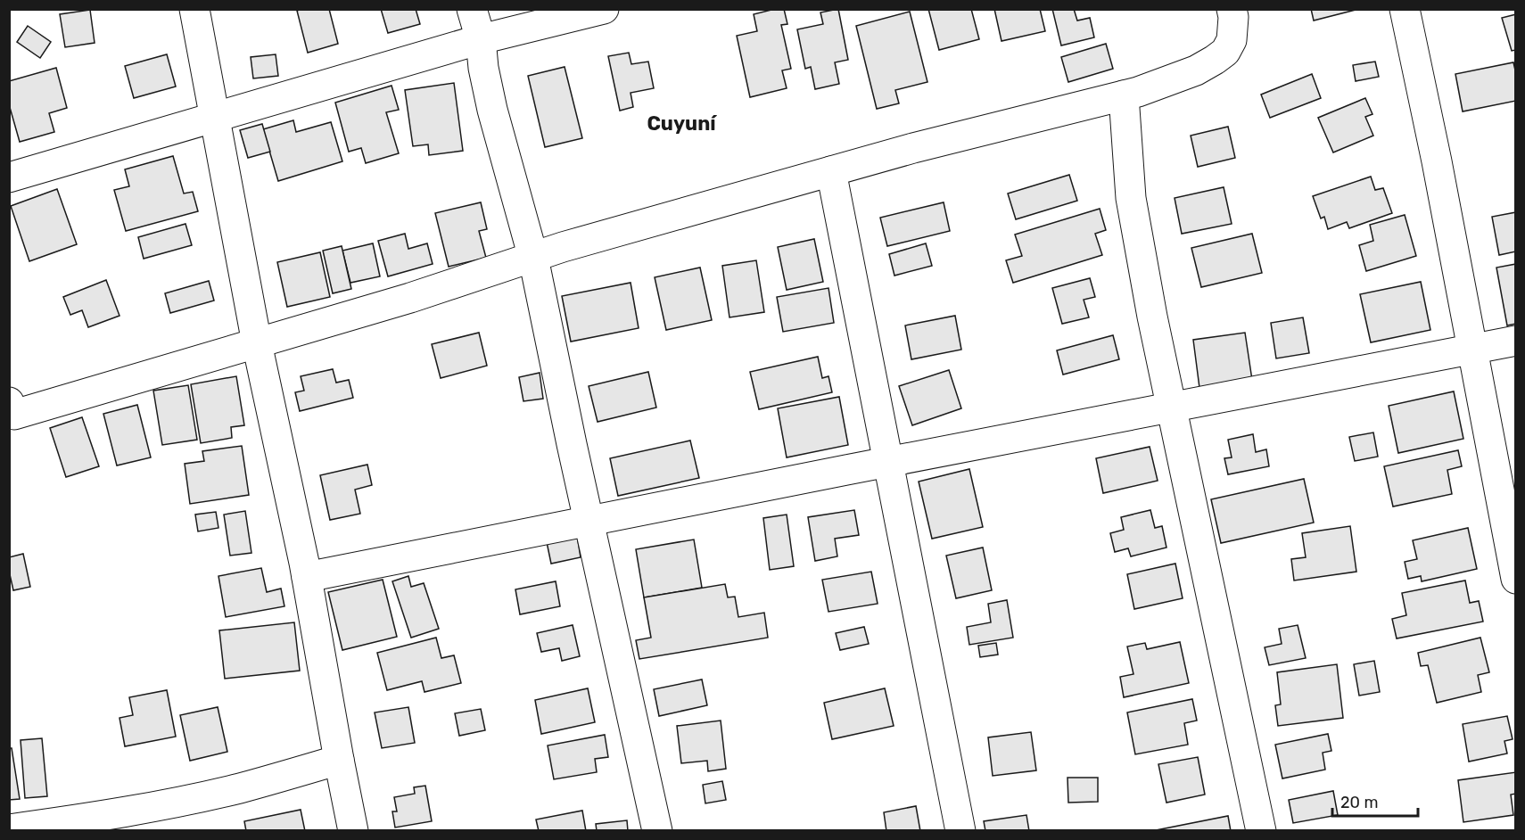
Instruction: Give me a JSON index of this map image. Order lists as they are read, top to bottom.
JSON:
{
  "districts": ["Cuyuní"],
  "scale_bar": "20 m"
}
